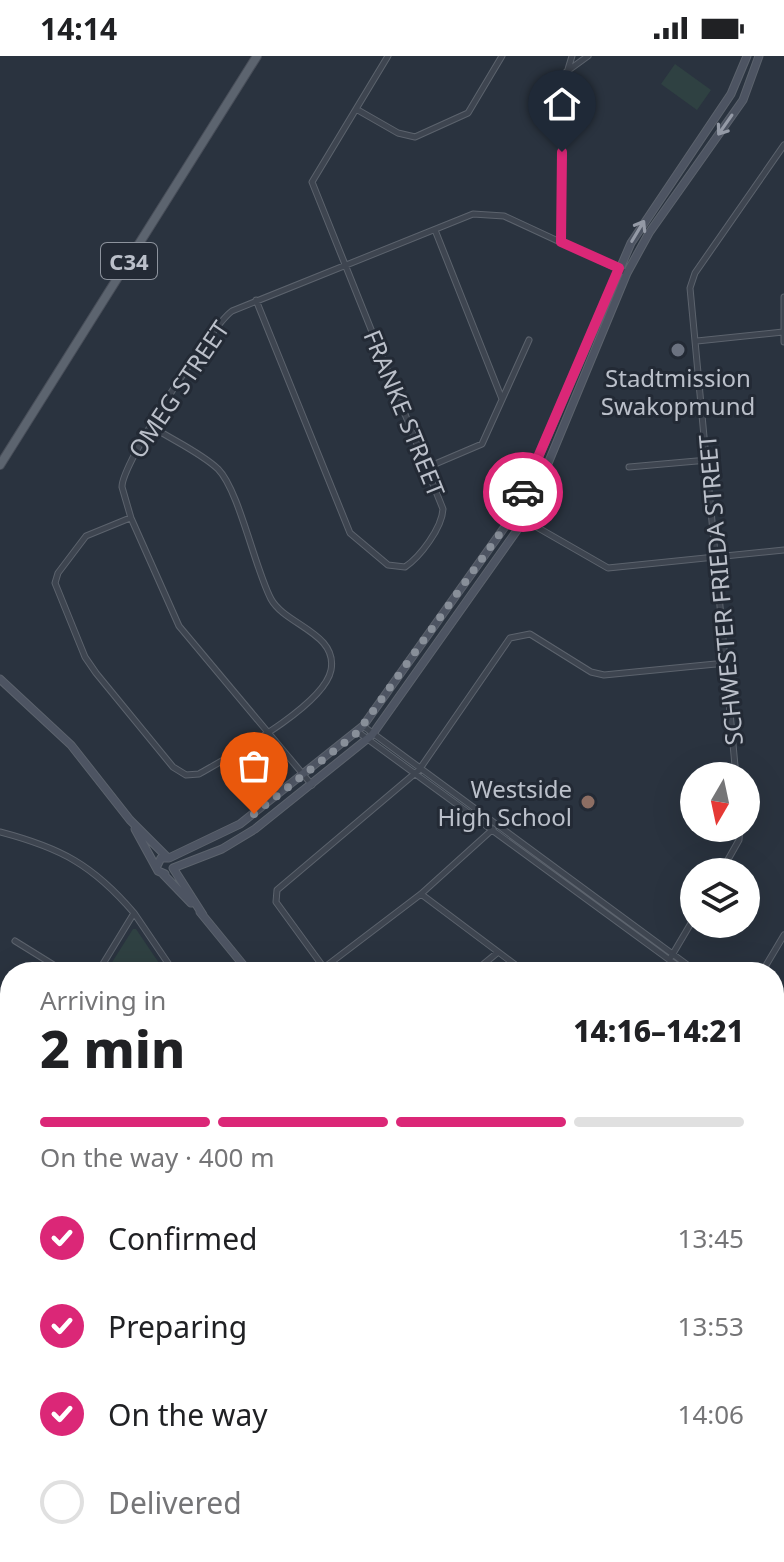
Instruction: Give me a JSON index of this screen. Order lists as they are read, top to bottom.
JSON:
{
  "streets": {
    "main road": ["C34"],
    "street": ["OMEG STREET", "FRANKE STREET", "SCHWESTER FRIEDA STREET"]
  },
  "crossings": [
    ["OMEG STREET", "FRANKE STREET"]
  ],
  "places": ["Stadtmission Swakopmund", "Westside High School"],
  "north": "bottom",
  "page": {
    "status": "14:14",
    "heading": ["2 min", "Arriving in", "14:16–14:21"],
    "bar": "On the way · 400 m",
    "list": [
      ["Confirmed", "13:45"],
      ["Preparing", "13:53"],
      ["On the way", "14:06"],
      "Delivered"
    ]
  }
}
